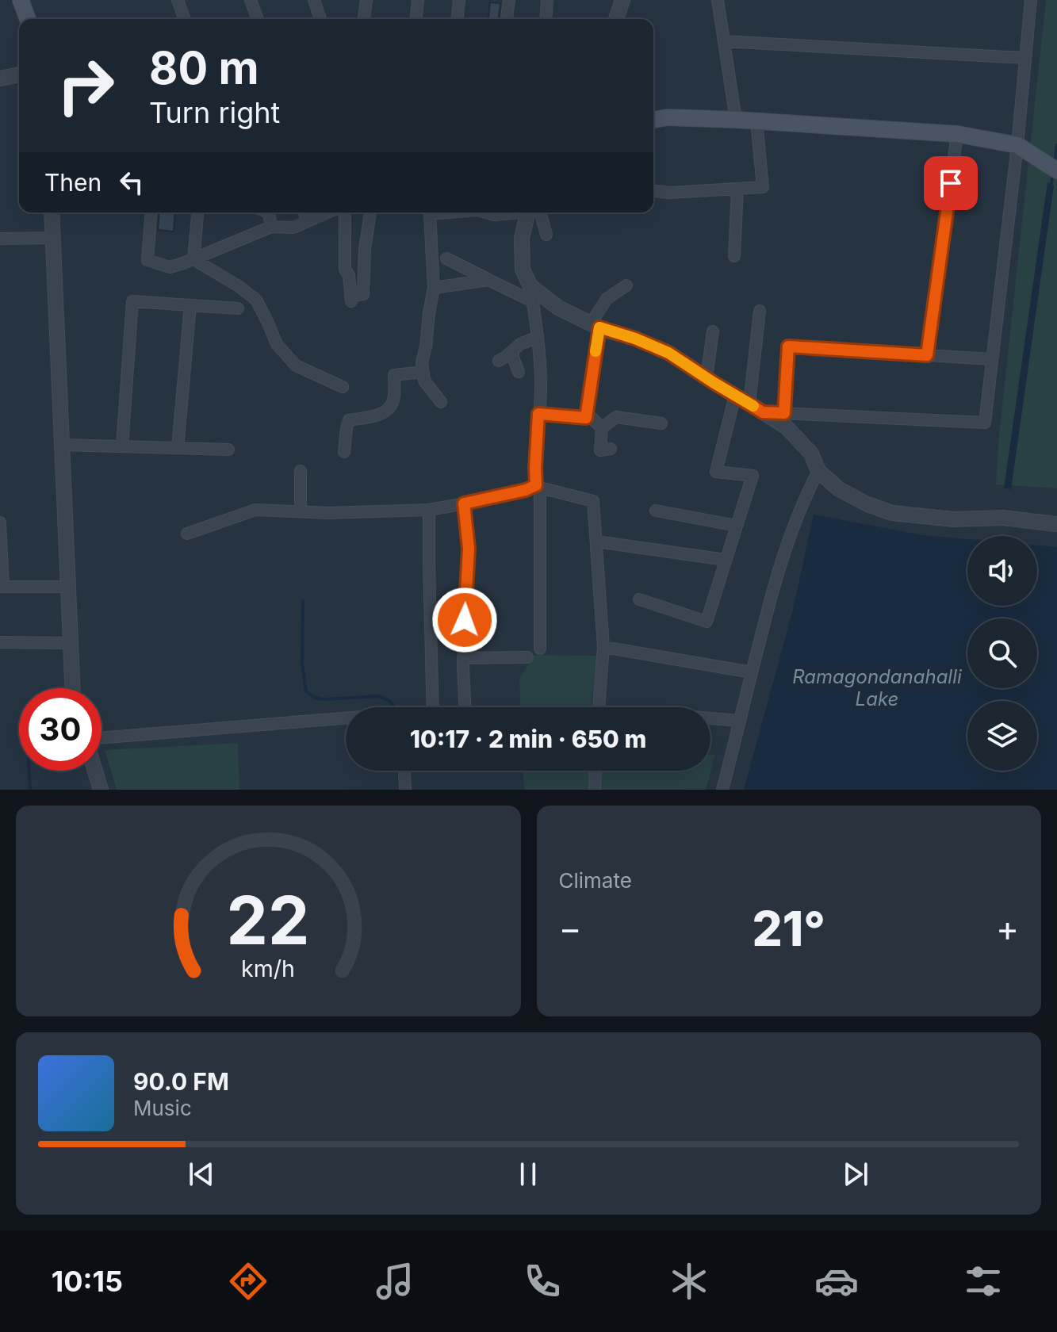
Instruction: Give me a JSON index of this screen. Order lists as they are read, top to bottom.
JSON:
{
  "water": ["Ramagondanahalli Lake"],
  "page": {
    "turn": ["80 m", "Turn right"],
    "then": "Then",
    "limit": "30",
    "trip": "10:17 · 2 min · 650 m",
    "tile": "Climate",
    "heat": ["−", "21°", "+"],
    "song": ["90.0 FM", "Music"],
    "tabs": "10:15",
    "gauge": ["22", "km/h"]
  }
}
